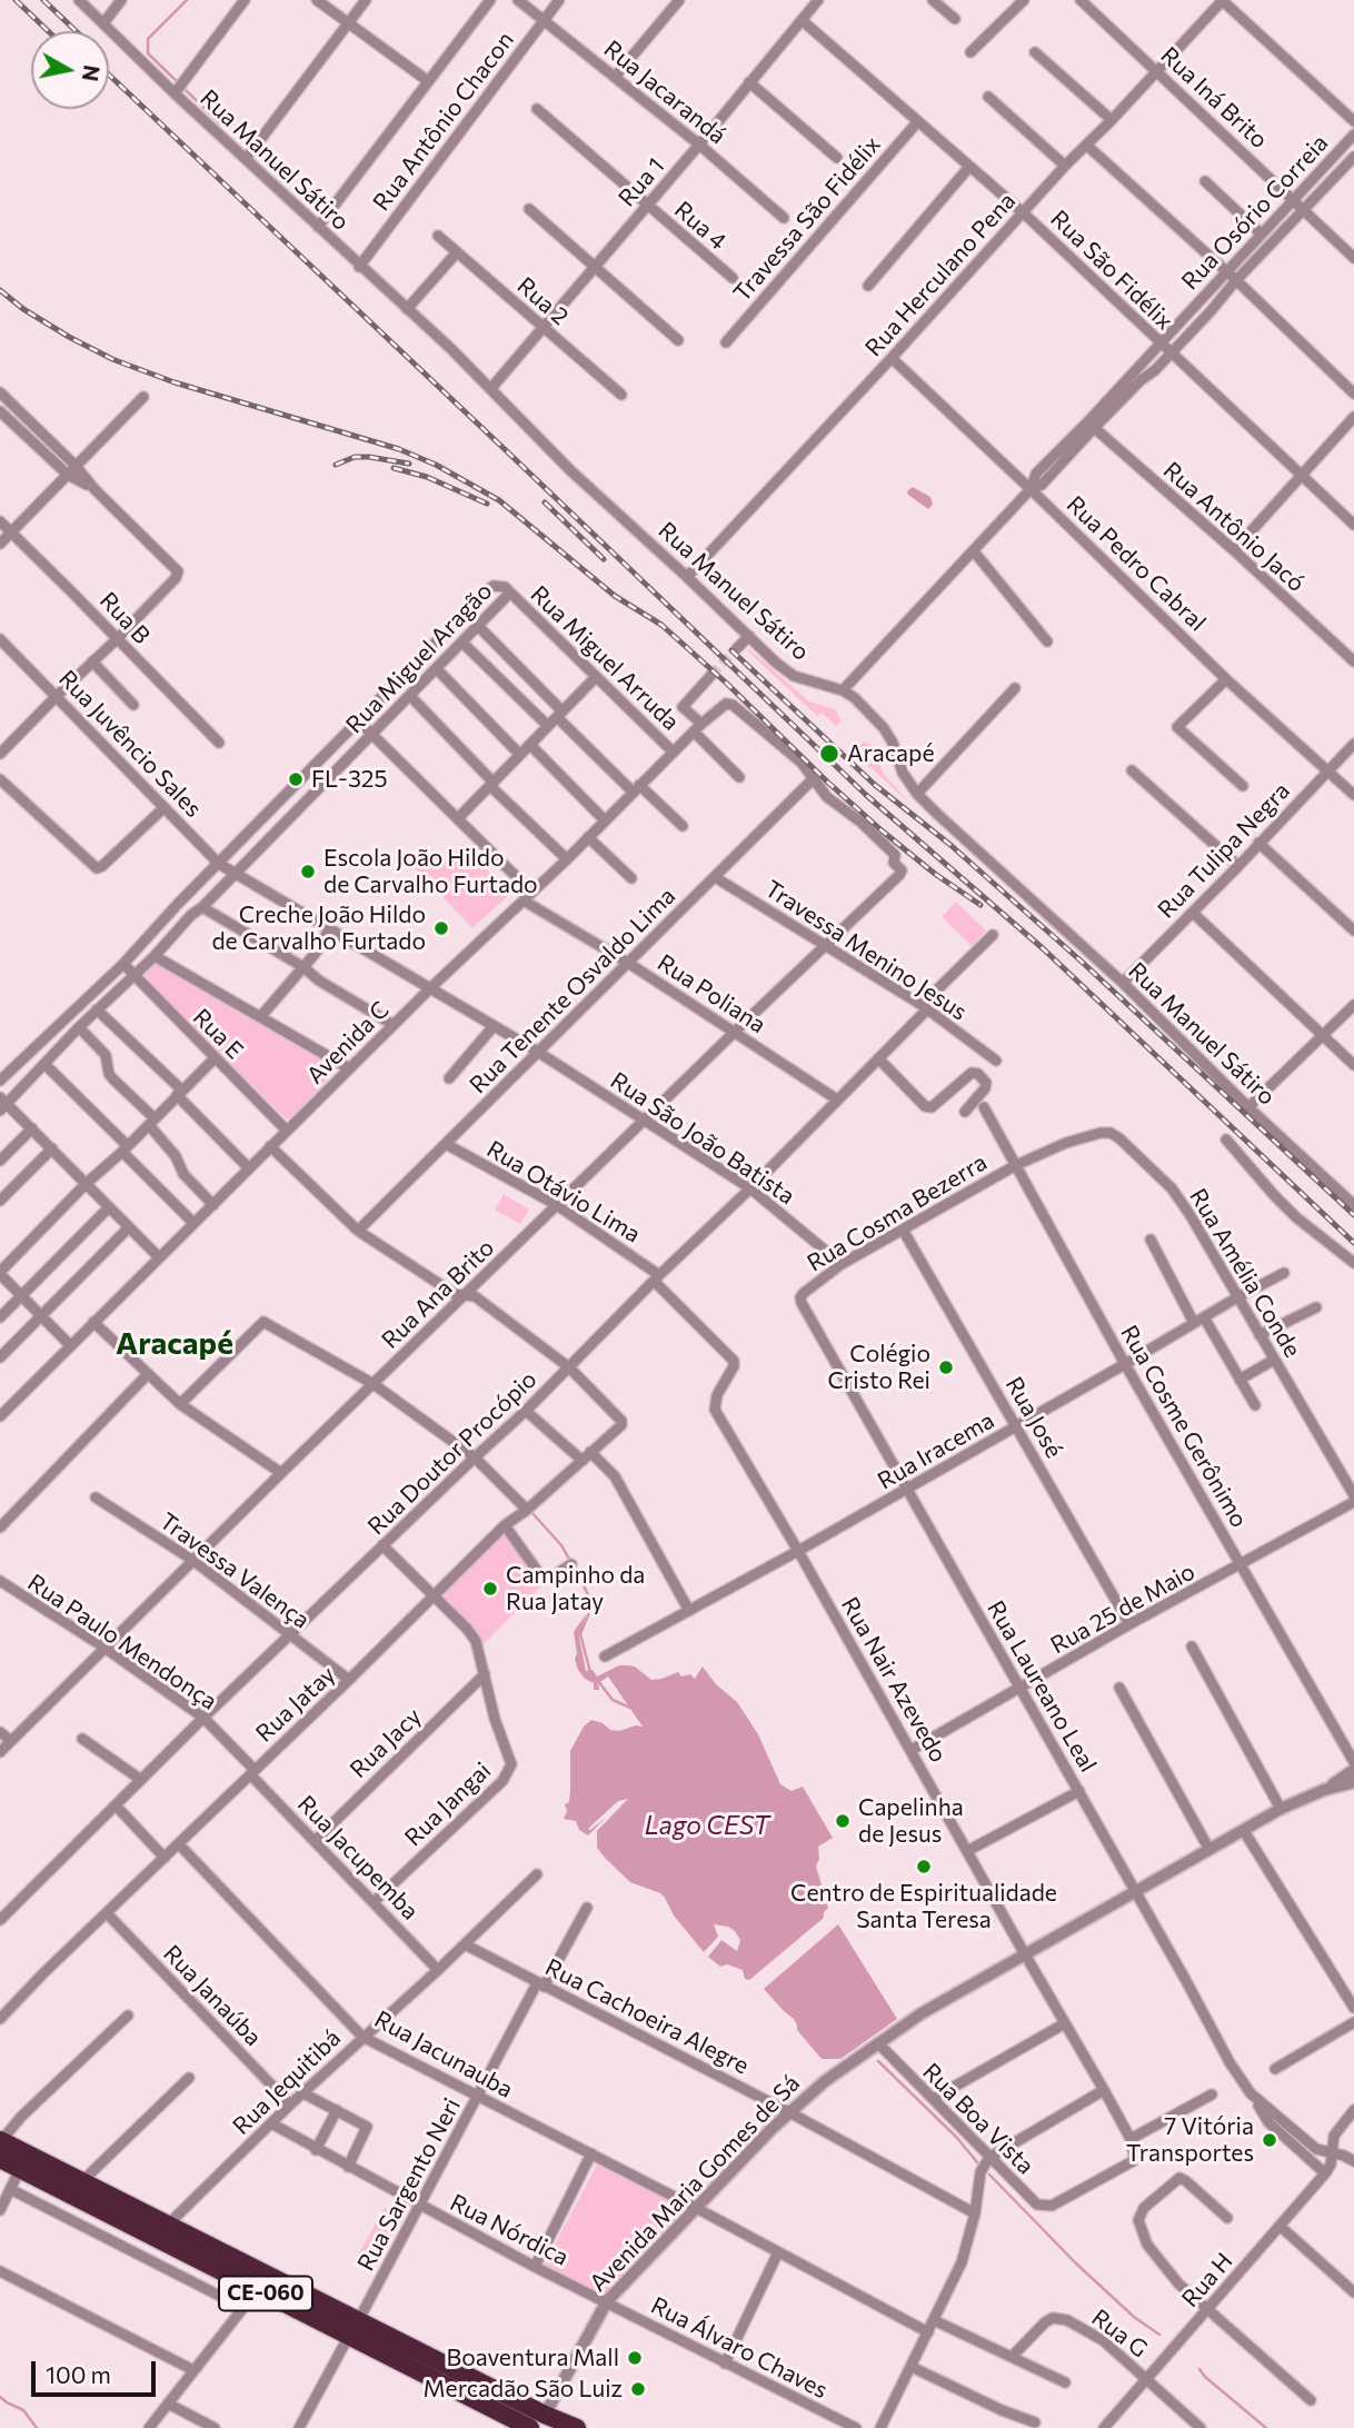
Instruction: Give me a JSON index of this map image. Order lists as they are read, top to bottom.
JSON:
{
  "streets": {
    "highway": ["CE-060"],
    "street": [
      "Rua Jacarandá",
      "Rua Iná Brito",
      "Rua Antônio Chacon",
      "Rua Manuel Sátiro",
      "Rua 1",
      "Rua Osório Correia",
      "Travessa São Fidélix",
      "Rua 4",
      "Rua São Fidélix",
      "Rua Herculano Pena",
      "Rua 2",
      "Rua Antônio Jacó",
      "Rua Pedro Cabral",
      "Rua B",
      "Rua Miguel Aragão",
      "Rua Miguel Arruda",
      "Rua Juvêncio Sales",
      "Rua Tulipa Negra",
      "Travessa Menino Jesus",
      "Rua Tenente Osvaldo Lima",
      "Rua Poliana",
      "Rua E",
      "Avenida C",
      "Rua São João Batista",
      "Rua Otávio Lima",
      "Rua Cosma Bezerra",
      "Rua Amélia Conde",
      "Rua Ana Brito",
      "Rua José",
      "Rua Cosme Gerônimo",
      "Rua Iracema",
      "Rua Doutor Procópio",
      "Travessa Valença",
      "Rua 25 de Maio",
      "Rua Paulo Mendonça",
      "Rua Nair Azevedo",
      "Rua Laureano Leal",
      "Rua Jatay",
      "Rua Jacy",
      "Rua Jangai",
      "Rua Jacupemba",
      "Rua Janaúba",
      "Rua Cachoeira Alegre",
      "Rua Jacunauba",
      "Rua Jequitibá",
      "Rua Boa Vista",
      "Avenida Maria Gomes de Sá",
      "Rua Sargento Neri",
      "Rua Nórdica",
      "Rua H",
      "Rua G",
      "Rua Álvaro Chaves"
    ]
  },
  "crossings": [
    ["Rua Jacarandá", "Rua Antônio Chacon"],
    ["Rua Jacarandá", "Rua 1"],
    ["Rua Iná Brito", "Rua Osório Correia"],
    ["Rua Iná Brito", "Rua Herculano Pena"],
    ["Rua Antônio Chacon", "Rua Manuel Sátiro"],
    ["Rua Manuel Sátiro", "Rua 1"],
    ["Rua Manuel Sátiro", "Rua Osório Correia"],
    ["Rua Manuel Sátiro", "Rua Herculano Pena"],
    ["Rua Manuel Sátiro", "Rua Tulipa Negra"],
    ["Rua 1", "Rua 4"],
    ["Rua 1", "Rua São Fidélix"],
    ["Rua 1", "Rua 2"],
    ["Rua Osório Correia", "Rua São Fidélix"],
    ["Rua Osório Correia", "Rua Antônio Jacó"],
    ["Rua Osório Correia", "Rua Pedro Cabral"],
    ["Travessa São Fidélix", "Rua São Fidélix"],
    ["Rua São Fidélix", "Rua Herculano Pena"],
    ["Rua Herculano Pena", "Rua Pedro Cabral"],
    ["Rua Pedro Cabral", "Rua Tulipa Negra"],
    ["Rua Miguel Aragão", "Rua Miguel Arruda"],
    ["Rua Miguel Aragão", "Rua Juvêncio Sales"],
    ["Rua Miguel Aragão", "Rua E"],
    ["Rua Miguel Arruda", "Avenida C"],
    ["Rua Juvêncio Sales", "Avenida C"],
    ["Rua Juvêncio Sales", "Rua São João Batista"],
    ["Travessa Menino Jesus", "Rua Tenente Osvaldo Lima"],
    ["Travessa Menino Jesus", "Rua Ana Brito"],
    ["Travessa Menino Jesus", "Rua Doutor Procópio"],
    ["Rua Tenente Osvaldo Lima", "Rua Poliana"],
    ["Rua Tenente Osvaldo Lima", "Avenida C"],
    ["Rua Tenente Osvaldo Lima", "Rua São João Batista"],
    ["Rua Tenente Osvaldo Lima", "Rua Otávio Lima"],
    ["Rua Tenente Osvaldo Lima", "Rua Ana Brito"],
    ["Rua Poliana", "Avenida C"],
    ["Rua Poliana", "Rua Ana Brito"],
    ["Rua Poliana", "Rua Doutor Procópio"],
    ["Rua E", "Avenida C"],
    ["Avenida C", "Rua São João Batista"],
    ["Avenida C", "Rua Ana Brito"],
    ["Rua São João Batista", "Rua Cosma Bezerra"],
    ["Rua São João Batista", "Rua Ana Brito"],
    ["Rua São João Batista", "Rua Doutor Procópio"],
    ["Rua Otávio Lima", "Rua Ana Brito"],
    ["Rua Otávio Lima", "Rua Doutor Procópio"],
    ["Rua Cosma Bezerra", "Rua Amélia Conde"],
    ["Rua Cosma Bezerra", "Rua José"],
    ["Rua Cosma Bezerra", "Rua Cosme Gerônimo"],
    ["Rua Cosma Bezerra", "Rua Laureano Leal"],
    ["Rua Amélia Conde", "Rua Cosme Gerônimo"],
    ["Rua Amélia Conde", "Rua Iracema"],
    ["Rua Ana Brito", "Travessa Valença"],
    ["Rua Ana Brito", "Rua Paulo Mendonça"],
    ["Rua José", "Rua Iracema"],
    ["Rua José", "Rua 25 de Maio"],
    ["Rua Cosme Gerônimo", "Rua Iracema"],
    ["Rua Cosme Gerônimo", "Rua 25 de Maio"],
    ["Rua Iracema", "Rua Nair Azevedo"],
    ["Rua Iracema", "Rua Laureano Leal"],
    ["Rua Doutor Procópio", "Travessa Valença"],
    ["Rua Doutor Procópio", "Rua Paulo Mendonça"],
    ["Rua Doutor Procópio", "Rua Jatay"],
    ["Rua Doutor Procópio", "Rua Jangai"],
    ["Travessa Valença", "Rua Jatay"],
    ["Rua 25 de Maio", "Rua Nair Azevedo"],
    ["Rua 25 de Maio", "Rua Laureano Leal"],
    ["Rua Paulo Mendonça", "Rua Jatay"],
    ["Rua Paulo Mendonça", "Rua Jacupemba"],
    ["Rua Nair Azevedo", "Rua Boa Vista"],
    ["Rua Nair Azevedo", "Avenida Maria Gomes de Sá"],
    ["Rua Laureano Leal", "Avenida Maria Gomes de Sá"],
    ["Rua Laureano Leal", "Rua H"],
    ["Rua Jatay", "Rua Jangai"],
    ["Rua Jatay", "Rua Jacupemba"],
    ["Rua Jatay", "Rua Janaúba"],
    ["Rua Jatay", "Rua Jacunauba"],
    ["Rua Jacy", "Rua Jangai"],
    ["Rua Jacy", "Rua Jacupemba"],
    ["Rua Jangai", "Rua Jacupemba"],
    ["Rua Jacupemba", "Rua Jequitibá"],
    ["Rua Janaúba", "Rua Jequitibá"],
    ["Rua Cachoeira Alegre", "Rua Jequitibá"],
    ["Rua Cachoeira Alegre", "Avenida Maria Gomes de Sá"],
    ["Rua Cachoeira Alegre", "Rua Sargento Neri"],
    ["Rua Jacunauba", "Rua Jequitibá"],
    ["Rua Jacunauba", "Avenida Maria Gomes de Sá"],
    ["Rua Jacunauba", "Rua Sargento Neri"],
    ["Rua Jequitibá", "Rua Nórdica"],
    ["Rua Jequitibá", "CE-060"],
    ["Rua Boa Vista", "Avenida Maria Gomes de Sá"],
    ["Avenida Maria Gomes de Sá", "Rua Nórdica"],
    ["Avenida Maria Gomes de Sá", "CE-060"],
    ["Avenida Maria Gomes de Sá", "Rua Álvaro Chaves"],
    ["Rua Sargento Neri", "Rua Nórdica"],
    ["Rua Sargento Neri", "CE-060"],
    ["Rua Nórdica", "Rua Álvaro Chaves"],
    ["Rua H", "Rua G"]
  ],
  "districts": ["Aracapé"],
  "water": ["Lago CEST"],
  "places": [
    "Aracapé",
    "FL-325",
    "Escola João Hildo de Carvalho Furtado",
    "Creche João Hildo de Carvalho Furtado",
    "Colégio Cristo Rei",
    "Campinho da Rua Jatay",
    "Capelinha de Jesus",
    "Centro de Espiritualidade Santa Teresa",
    "7 Vitória Transportes",
    "Boaventura Mall",
    "Mercadão São Luiz"
  ],
  "scale_bar": "100 m",
  "north": "right"
}
